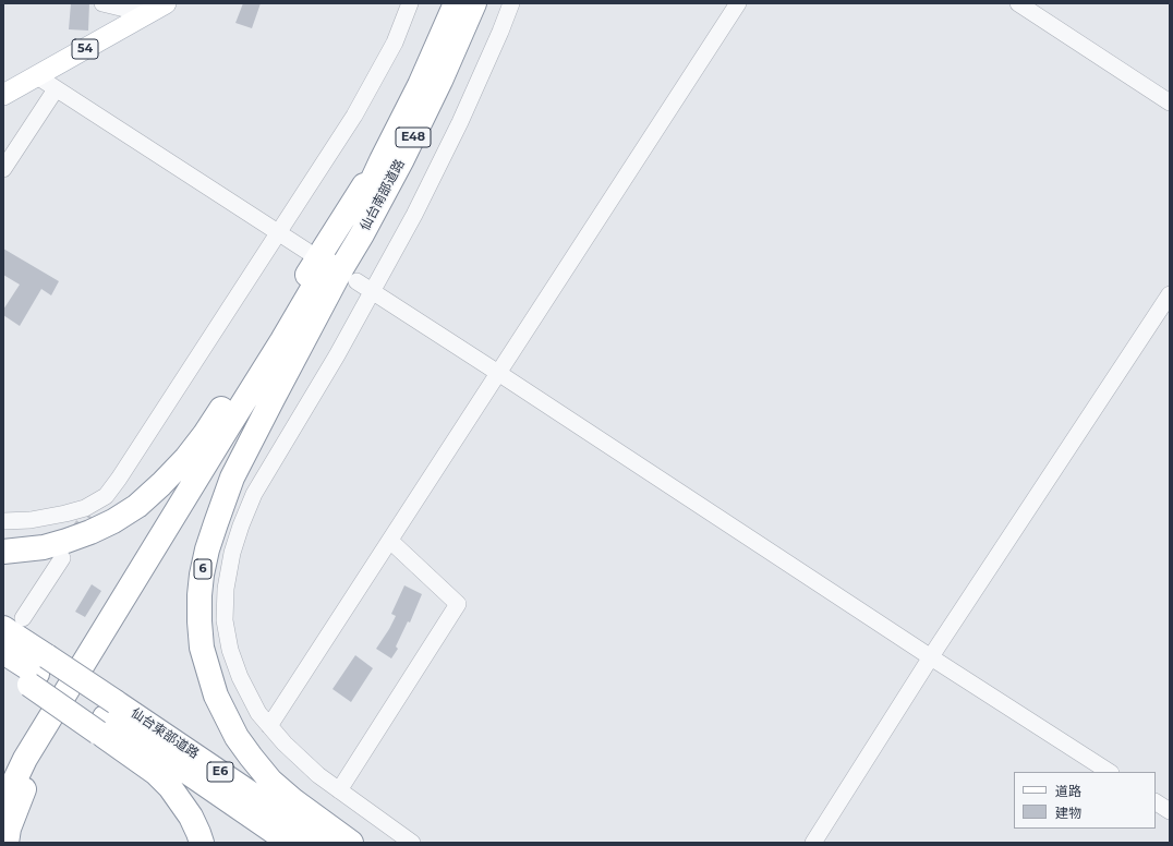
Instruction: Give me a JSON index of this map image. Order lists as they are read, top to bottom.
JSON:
{
  "streets": {
    "highway": [
      "E48",
      "仙台南部道路",
      "6",
      "仙台東部道路",
      "E6"
    ],
    "main road": ["54"]
  },
  "crossings": [
    ["仙台南部道路", "6"]
  ],
  "legend": ["道路", "建物"]
}
